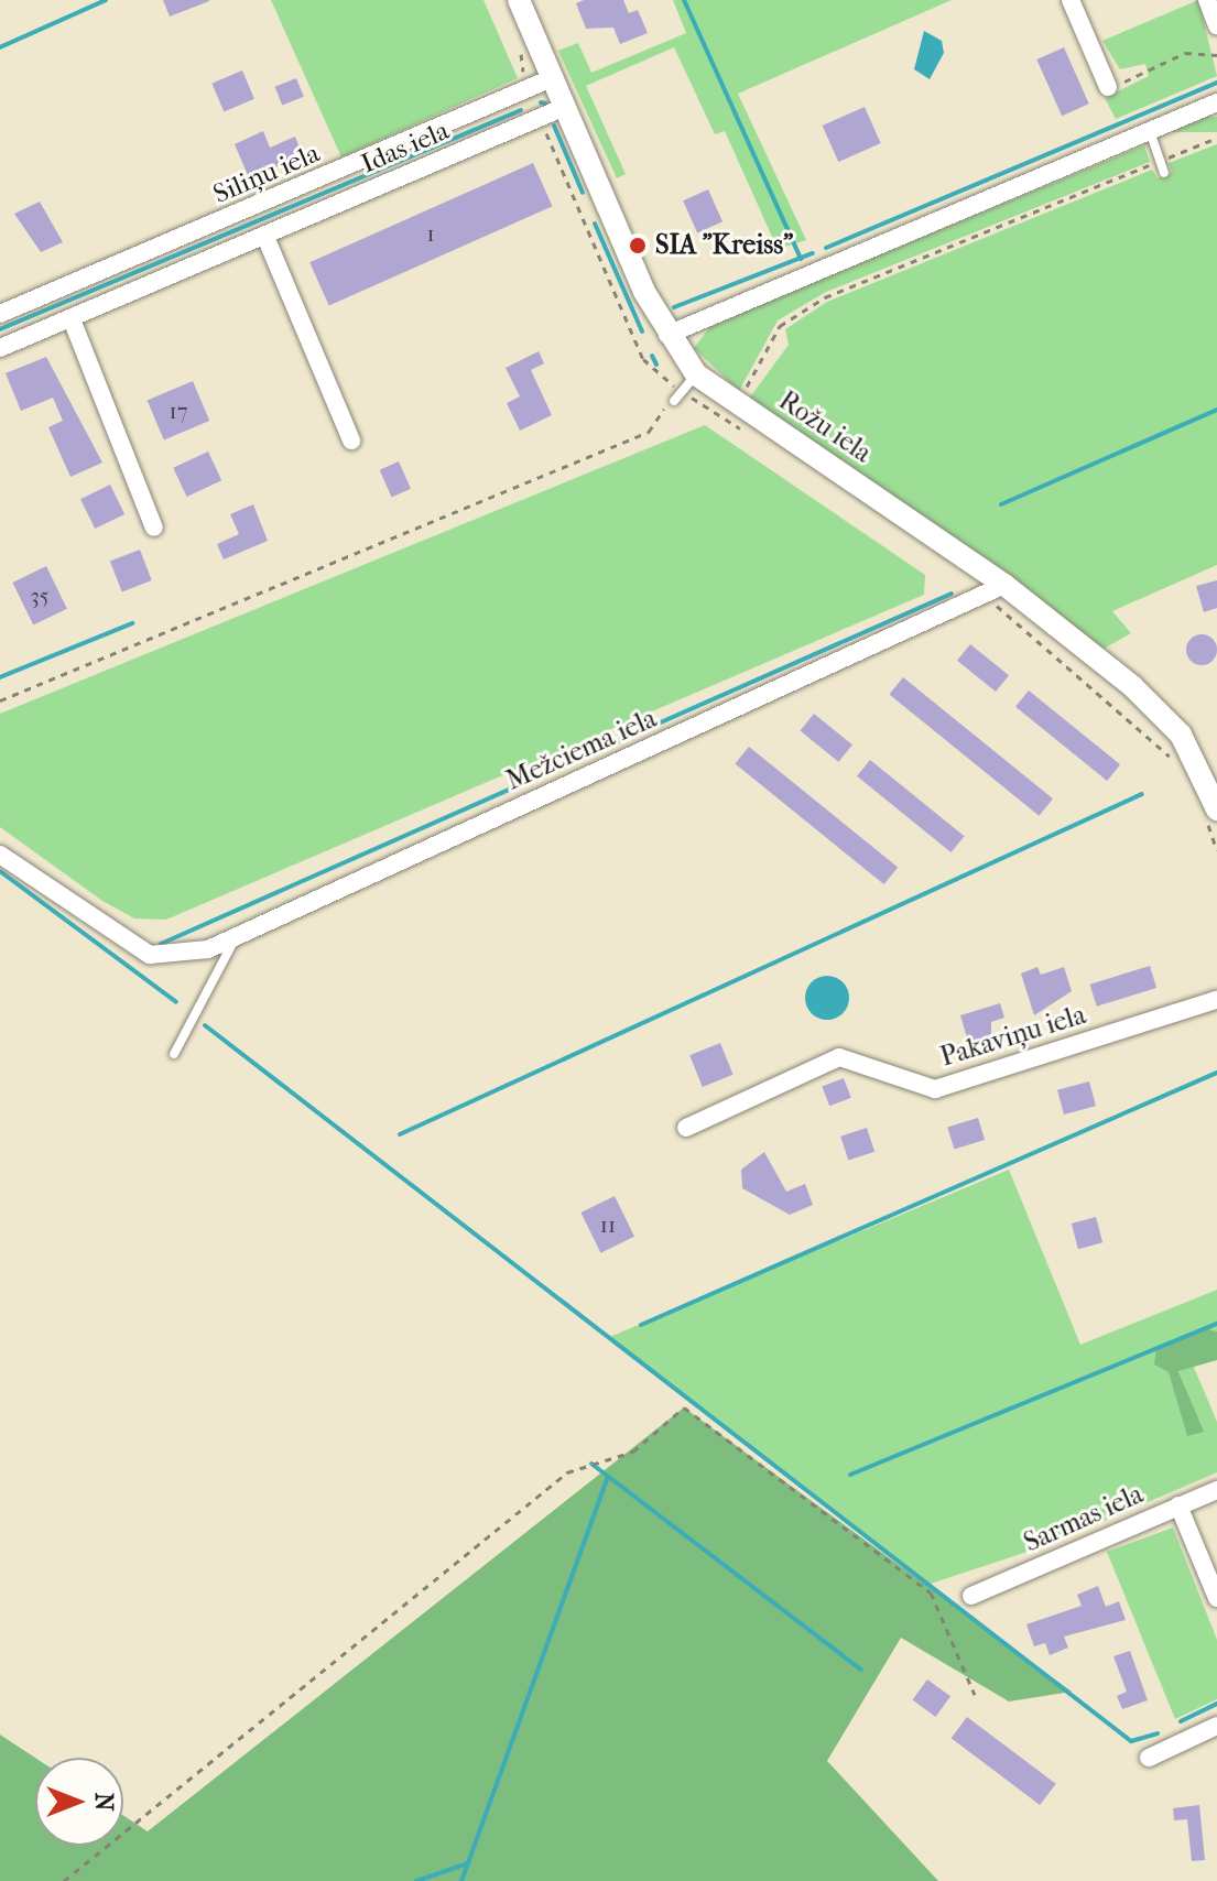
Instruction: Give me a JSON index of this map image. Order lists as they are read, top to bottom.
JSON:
{
  "streets": {
    "street": [
      "Idas iela",
      "Siliņu iela",
      "Rožu iela",
      "Mežciema iela",
      "Pakaviņu iela",
      "Sarmas iela"
    ]
  },
  "crossings": [
    ["Idas iela", "Rožu iela"],
    ["Siliņu iela", "Rožu iela"],
    ["Rožu iela", "Mežciema iela"]
  ],
  "places": ["SIA \"Kreiss\""],
  "house_numbers": [
    "1",
    "17",
    "35",
    "11"
  ],
  "north": "right"
}
